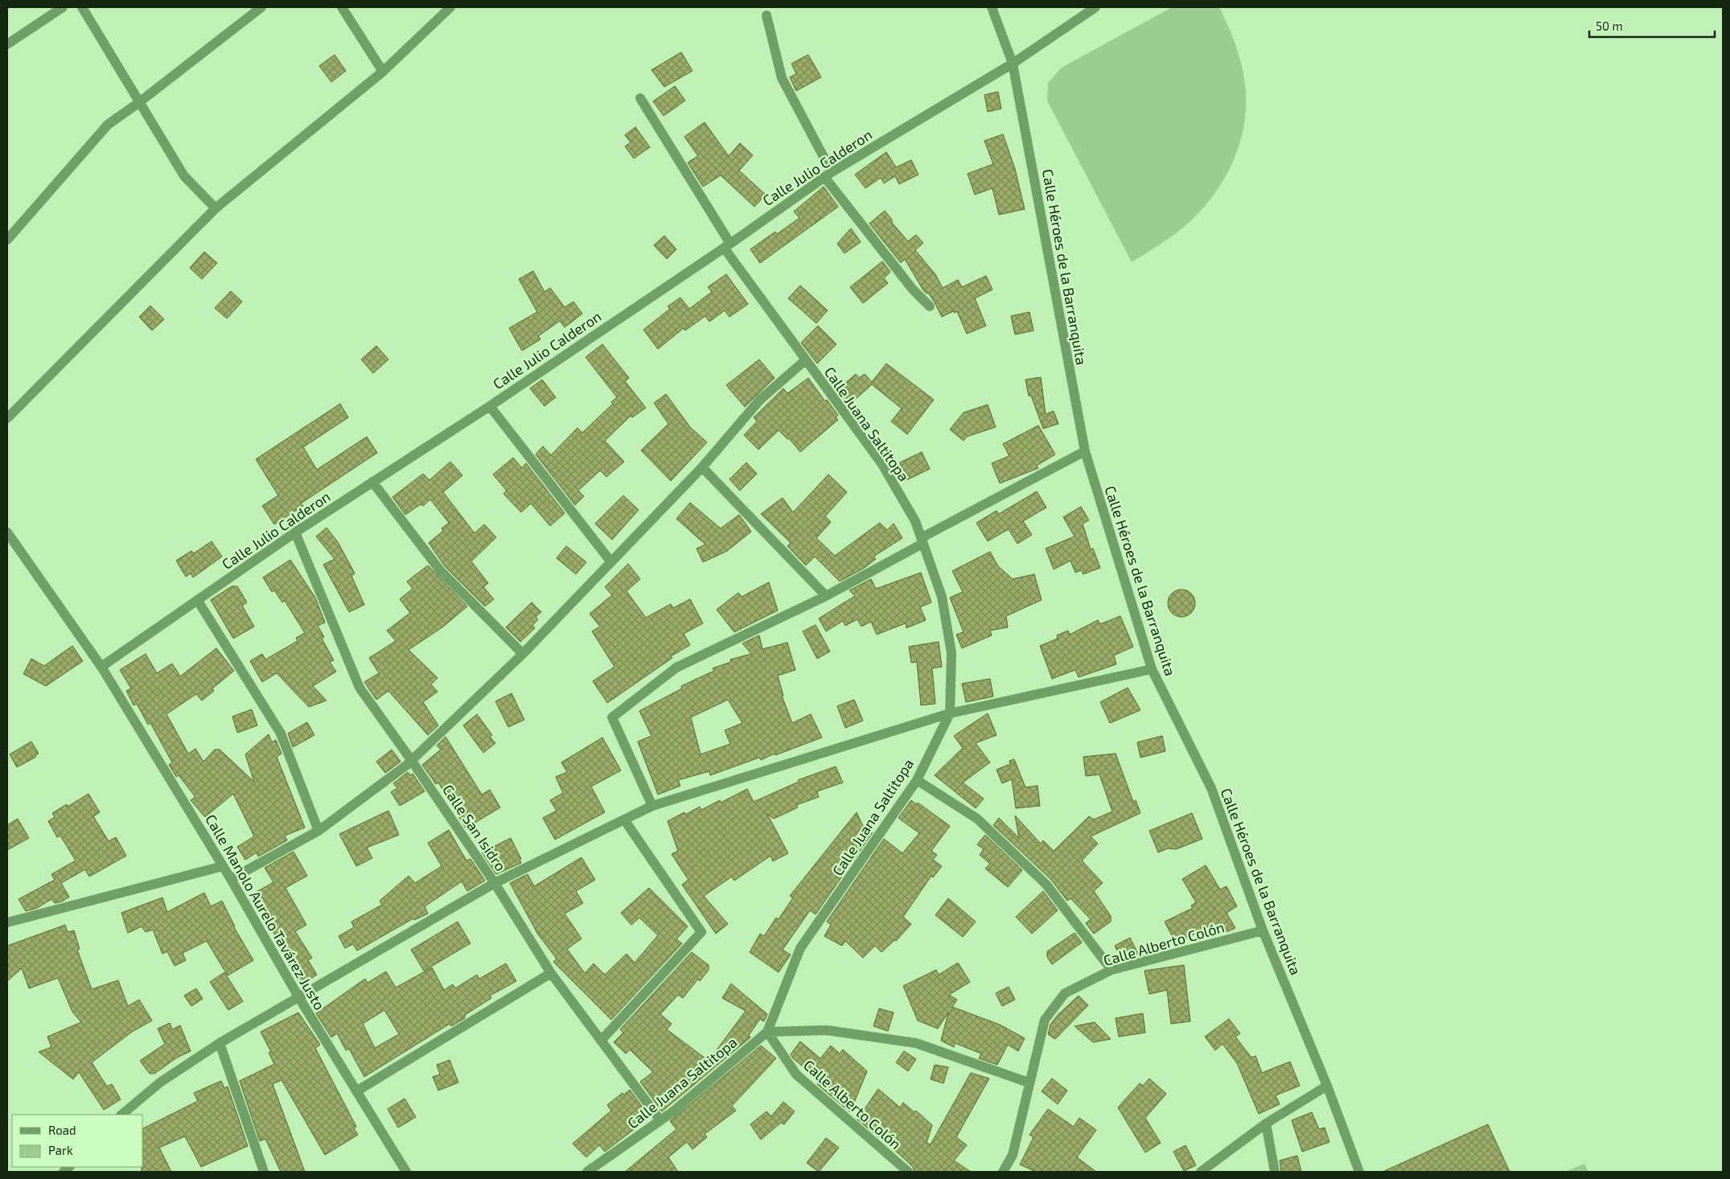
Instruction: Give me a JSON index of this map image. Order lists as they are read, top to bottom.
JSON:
{
  "streets": {
    "street": [
      "Calle Julio Calderon",
      "Calle Héroes de la Barranquita",
      "Calle Juana Saltitopa",
      "Calle San Isidro",
      "Calle Manolo Aurelo Tavárez Justo",
      "Calle Alberto Colón"
    ]
  },
  "crossings": [
    ["Calle Julio Calderon", "Calle Héroes de la Barranquita"],
    ["Calle Julio Calderon", "Calle Juana Saltitopa"],
    ["Calle Julio Calderon", "Calle San Isidro"],
    ["Calle Julio Calderon", "Calle Manolo Aurelo Tavárez Justo"],
    ["Calle Héroes de la Barranquita", "Calle Alberto Colón"],
    ["Calle Juana Saltitopa", "Calle San Isidro"],
    ["Calle Juana Saltitopa", "Calle Alberto Colón"]
  ],
  "legend": ["Road", "Park"],
  "scale_bar": "50 m"
}
